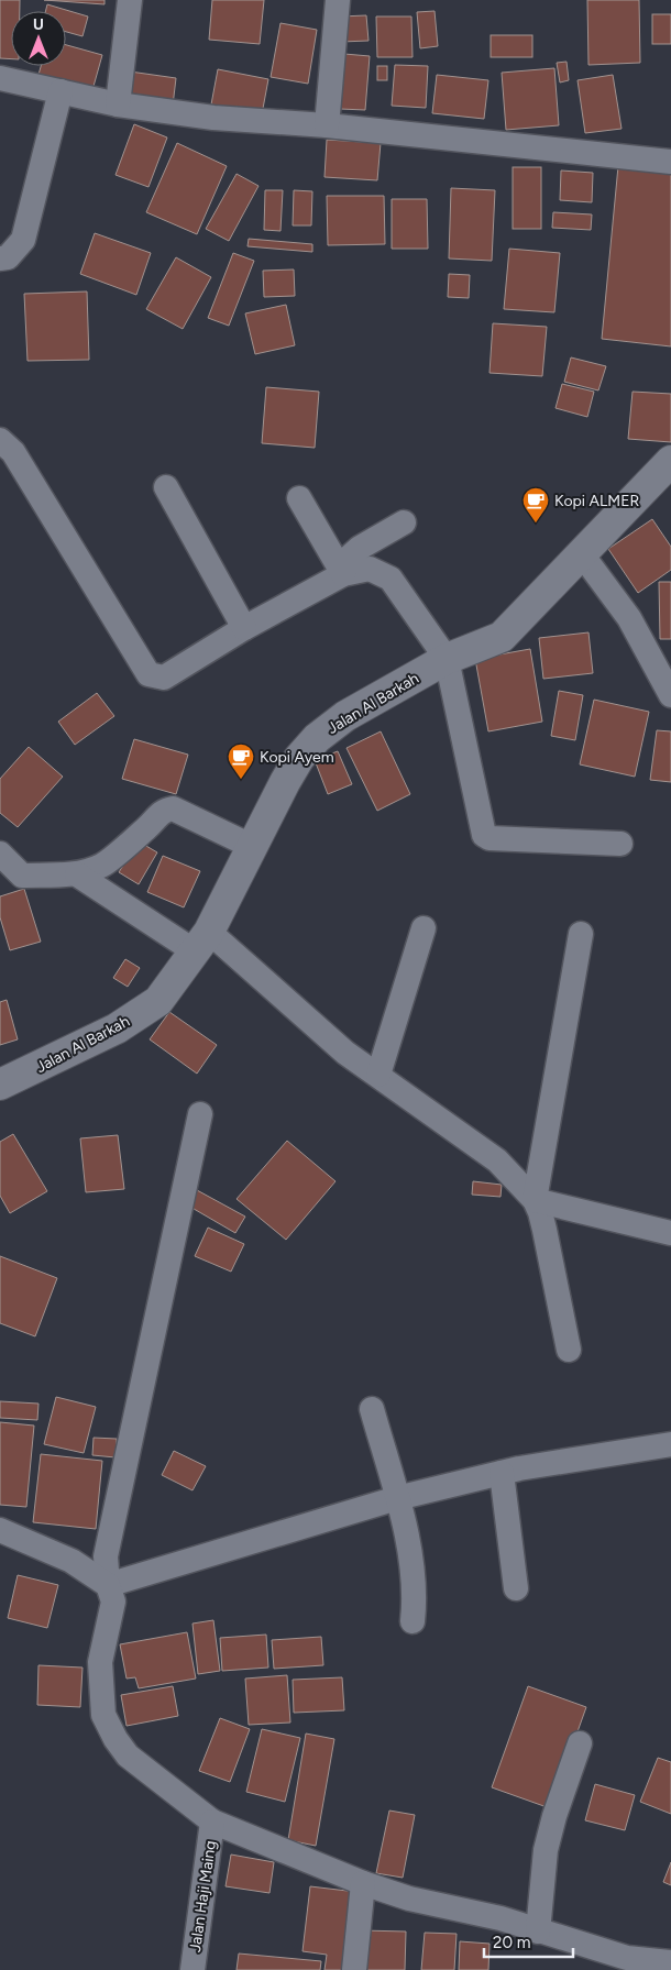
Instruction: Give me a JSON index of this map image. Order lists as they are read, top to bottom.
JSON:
{
  "streets": {
    "street": ["Jalan Al Barkah", "Jalan Haji Maing"]
  },
  "places": {
    "cafe": ["Kopi ALMER", "Kopi Ayem"]
  },
  "scale_bar": "20 m",
  "north": "top"
}
